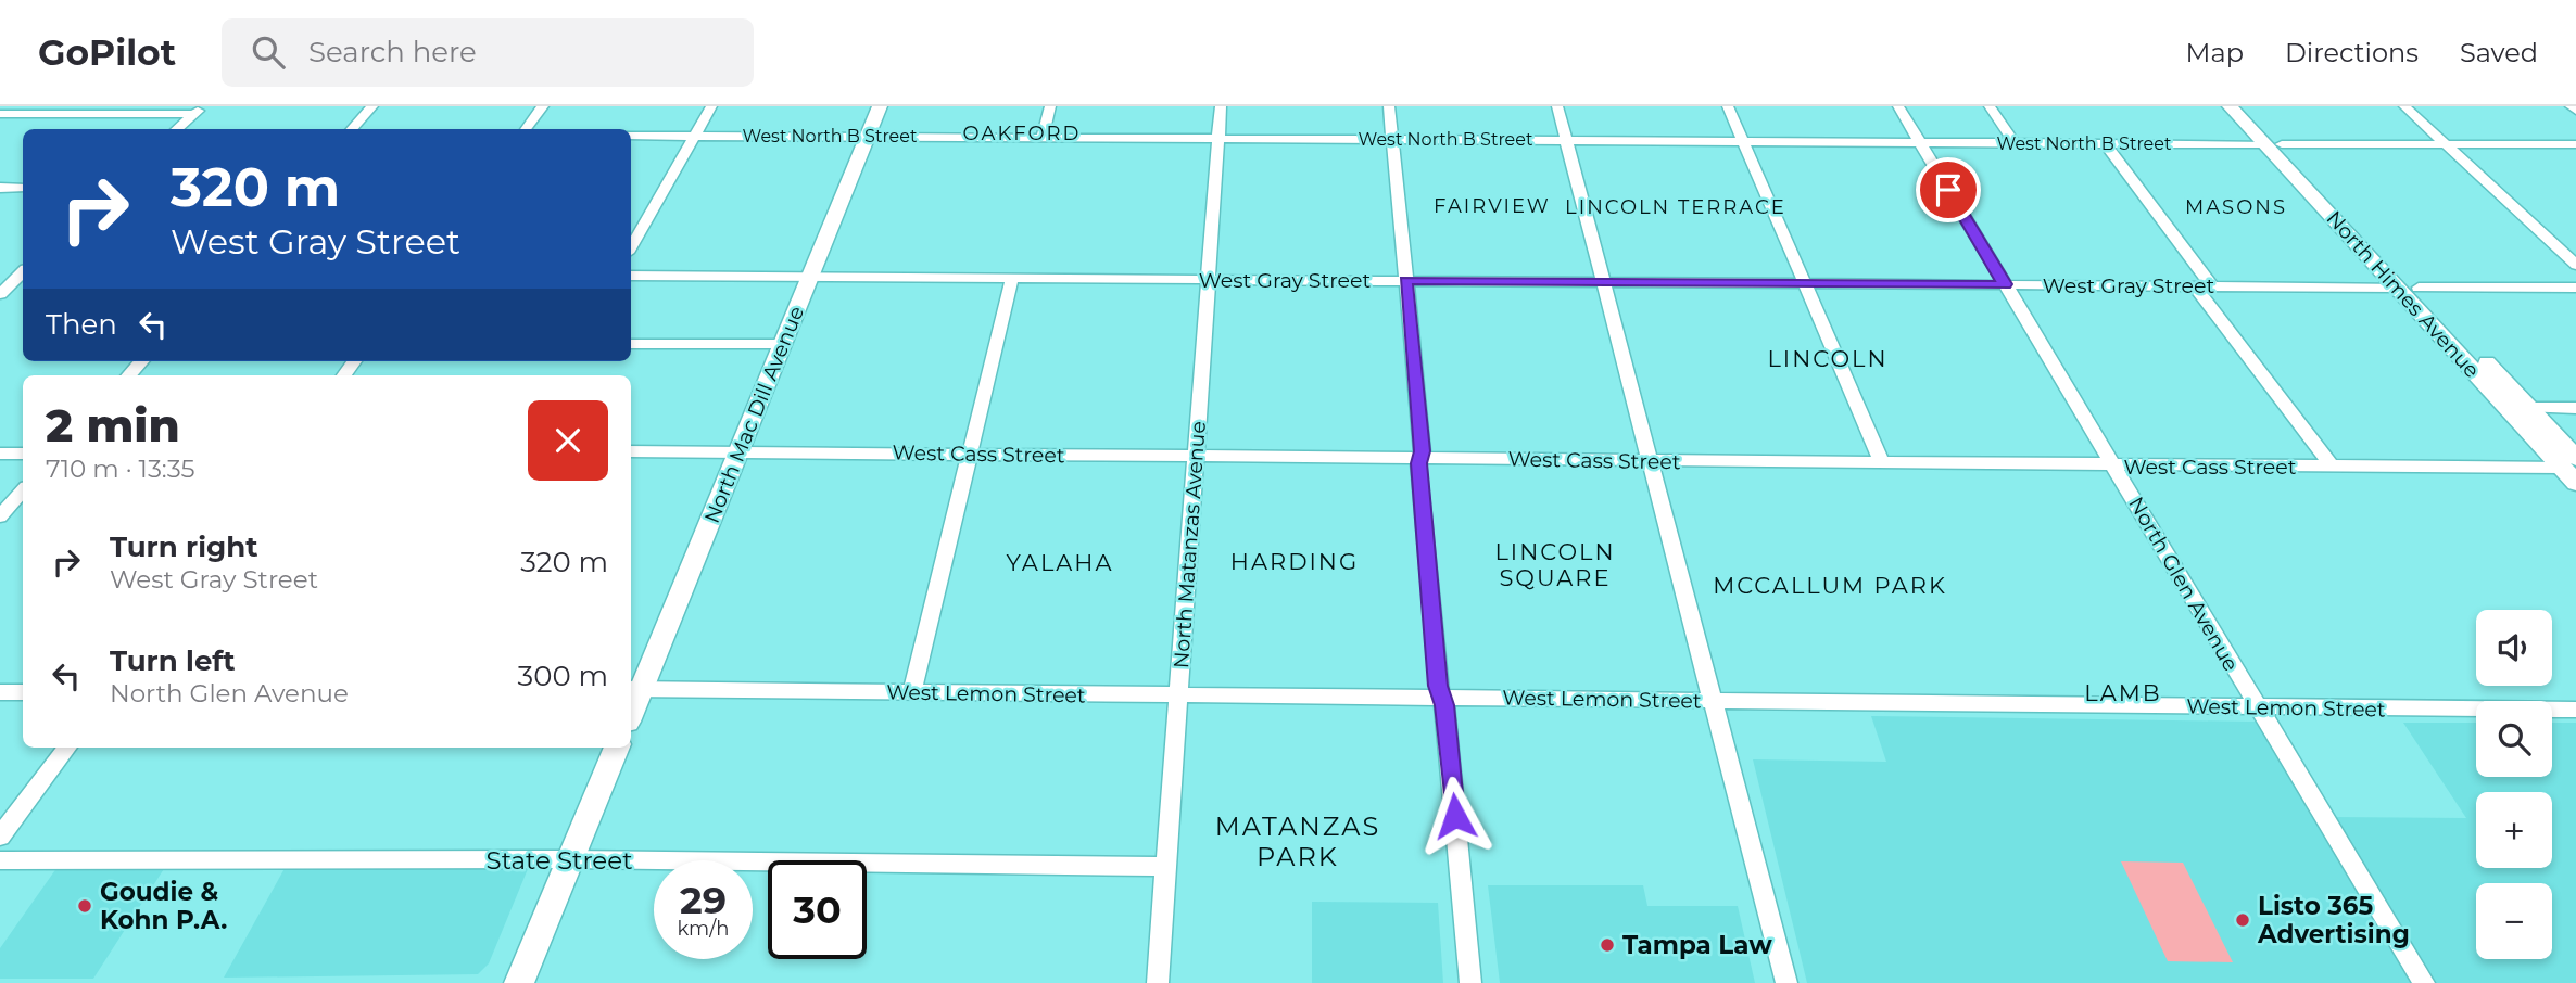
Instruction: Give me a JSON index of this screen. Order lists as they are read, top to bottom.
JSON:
{
  "streets": {
    "street": [
      "West North B Street",
      "West Gray Street",
      "North Himes Avenue",
      "North Mac Dill Avenue",
      "West Cass Street",
      "North Matanzas Avenue",
      "North Glen Avenue",
      "West Lemon Street",
      "State Street"
    ]
  },
  "crossings": [
    ["West North B Street", "North Himes Avenue"],
    ["West North B Street", "North Mac Dill Avenue"],
    ["West North B Street", "North Matanzas Avenue"],
    ["West North B Street", "North Glen Avenue"],
    ["West Gray Street", "North Himes Avenue"],
    ["West Gray Street", "North Mac Dill Avenue"],
    ["West Gray Street", "North Matanzas Avenue"],
    ["West Gray Street", "North Glen Avenue"],
    ["North Himes Avenue", "West Cass Street"],
    ["North Mac Dill Avenue", "West Cass Street"],
    ["North Mac Dill Avenue", "West Lemon Street"],
    ["West Cass Street", "North Matanzas Avenue"],
    ["West Cass Street", "North Glen Avenue"],
    ["North Matanzas Avenue", "West Lemon Street"],
    ["North Matanzas Avenue", "State Street"],
    ["North Glen Avenue", "West Lemon Street"]
  ],
  "districts": [
    "OAKFORD",
    "FAIRVIEW",
    "LINCOLN TERRACE",
    "MASONS",
    "LINCOLN",
    "LINCOLN SQUARE",
    "HARDING",
    "YALAHA",
    "MCCALLUM PARK",
    "LAMB",
    "MATANZAS PARK"
  ],
  "places": ["Goudie & Kohn P.A.", "Listo 365 Advertising", "Tampa Law"],
  "page": {
    "header": "GoPilot",
    "search": "Search here",
    "nav": ["Map", "Directions", "Saved"],
    "turn": ["320 m", "West Gray Street"],
    "then": "Then",
    "heading": ["2 min", "710 m · 13:35"],
    "list": [
      {
        "name": "Turn right",
        "note": "West Gray Street",
        "value": "320 m"
      },
      {
        "name": "Turn left",
        "note": "North Glen Avenue",
        "value": "300 m"
      }
    ],
    "map_buttons": ["+", "−"],
    "speed": "29 km/h",
    "limit": "30"
  }
}
